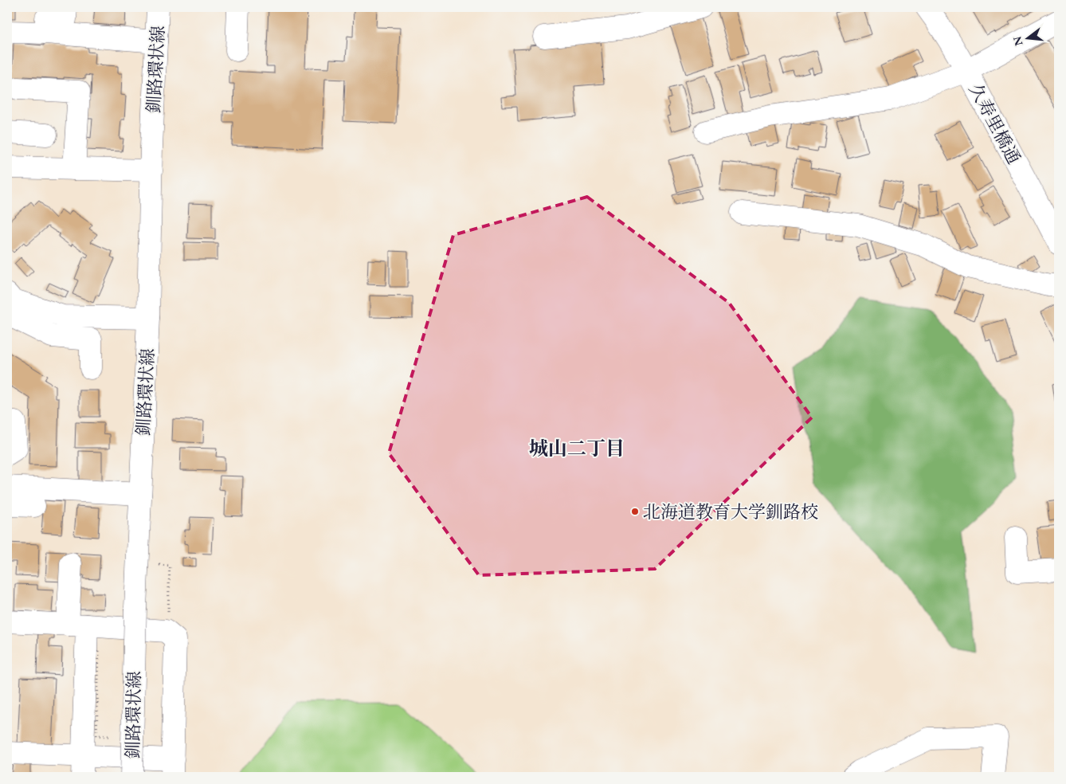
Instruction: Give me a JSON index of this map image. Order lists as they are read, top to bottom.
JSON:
{
  "streets": {
    "street": ["釧路環状線", "久寿里橋通"]
  },
  "districts": ["城山二丁目"],
  "places": ["北海道教育大学釧路校"],
  "north": "left"
}
